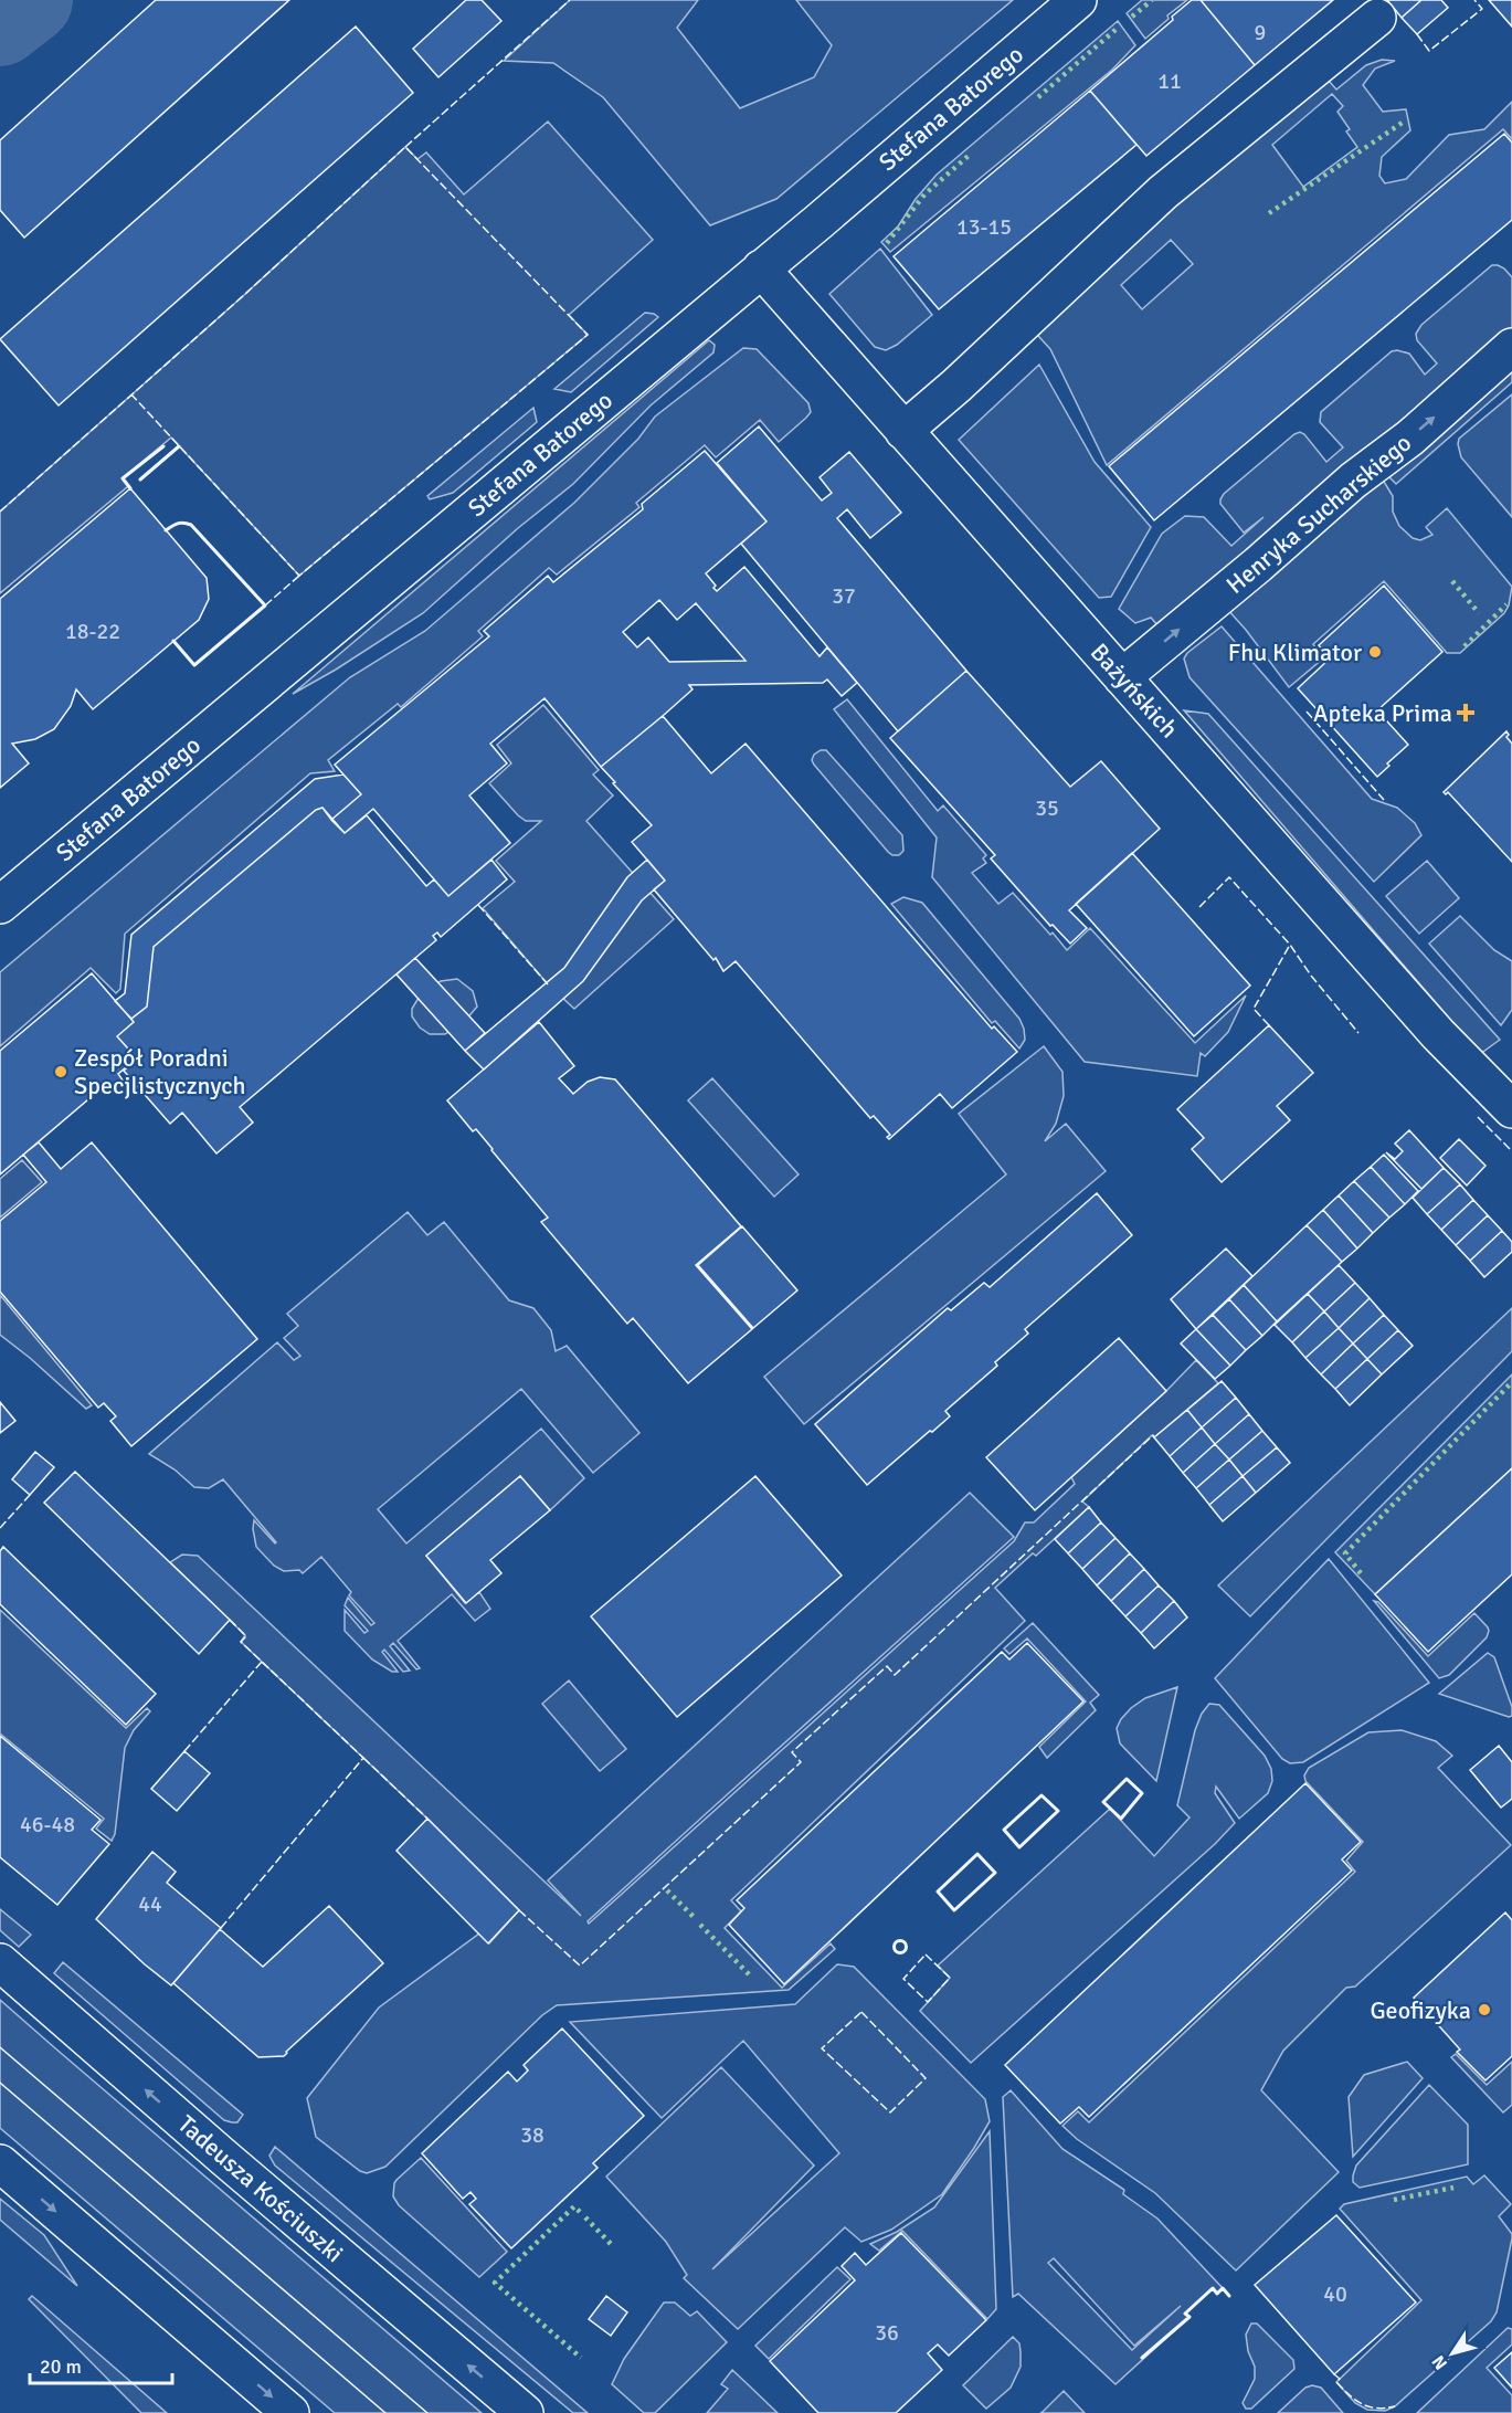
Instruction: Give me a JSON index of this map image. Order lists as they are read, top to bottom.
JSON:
{
  "streets": {
    "street": [
      "Stefana Batorego",
      "Henryka Sucharskiego",
      "Bażyńskich",
      "Tadeusza Kościuszki"
    ]
  },
  "crossings": [
    ["Stefana Batorego", "Bażyńskich"],
    ["Henryka Sucharskiego", "Bażyńskich"]
  ],
  "one_way": ["Henryka Sucharskiego"],
  "places": {
    "other": ["Fhu Klimator", "Zespół Poradni Specjlistycznych", "Geofizyka"],
    "health": ["Apteka Prima"]
  },
  "house_numbers": [
    "9",
    "11",
    "13-15",
    "37",
    "18-22",
    "35",
    "46-48",
    "44",
    "38",
    "40",
    "36"
  ],
  "scale_bar": "20 m",
  "north": "bottom left"
}
